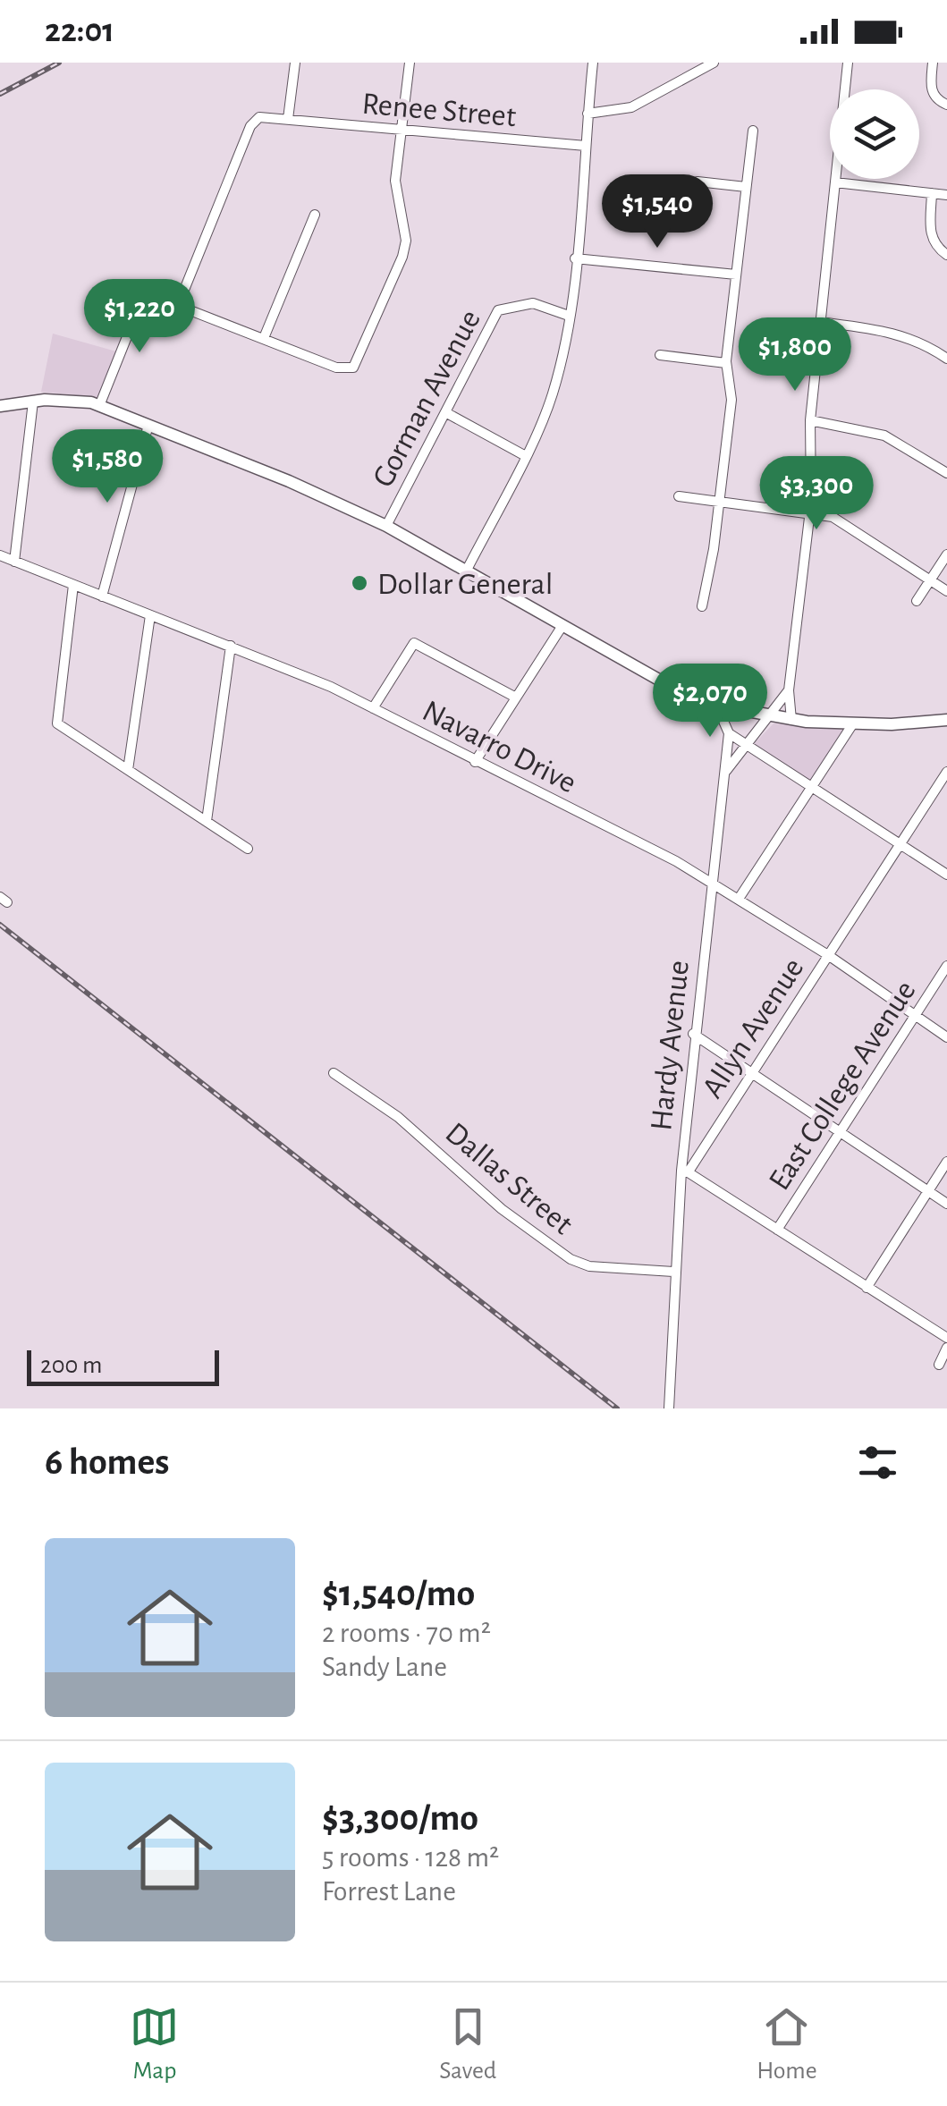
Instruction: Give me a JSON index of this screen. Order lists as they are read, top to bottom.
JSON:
{
  "streets": {
    "street": [
      "Renee Street",
      "Gorman Avenue",
      "Navarro Drive",
      "Allyn Avenue",
      "Hardy Avenue",
      "East College Avenue",
      "Dallas Street"
    ]
  },
  "crossings": [
    ["Navarro Drive", "Allyn Avenue"],
    ["Navarro Drive", "Hardy Avenue"],
    ["Navarro Drive", "East College Avenue"],
    ["Allyn Avenue", "Hardy Avenue"],
    ["Hardy Avenue", "Dallas Street"]
  ],
  "places": ["Dollar General"],
  "scale_bar": "200 m",
  "page": {
    "status": "22:01",
    "price": [
      "$1,540",
      "$1,220",
      "$1,800",
      "$1,580",
      "$3,300",
      "$2,070"
    ],
    "scale": "200 m",
    "heading": "6 homes",
    "list": [
      {
        "name": "$1,540/mo",
        "note": "2 rooms · 70 m² · Sandy Lane"
      },
      {
        "name": "$3,300/mo",
        "note": "5 rooms · 128 m² · Forrest Lane"
      }
    ],
    "tabs": ["Map", "Saved", "Home"]
  }
}
